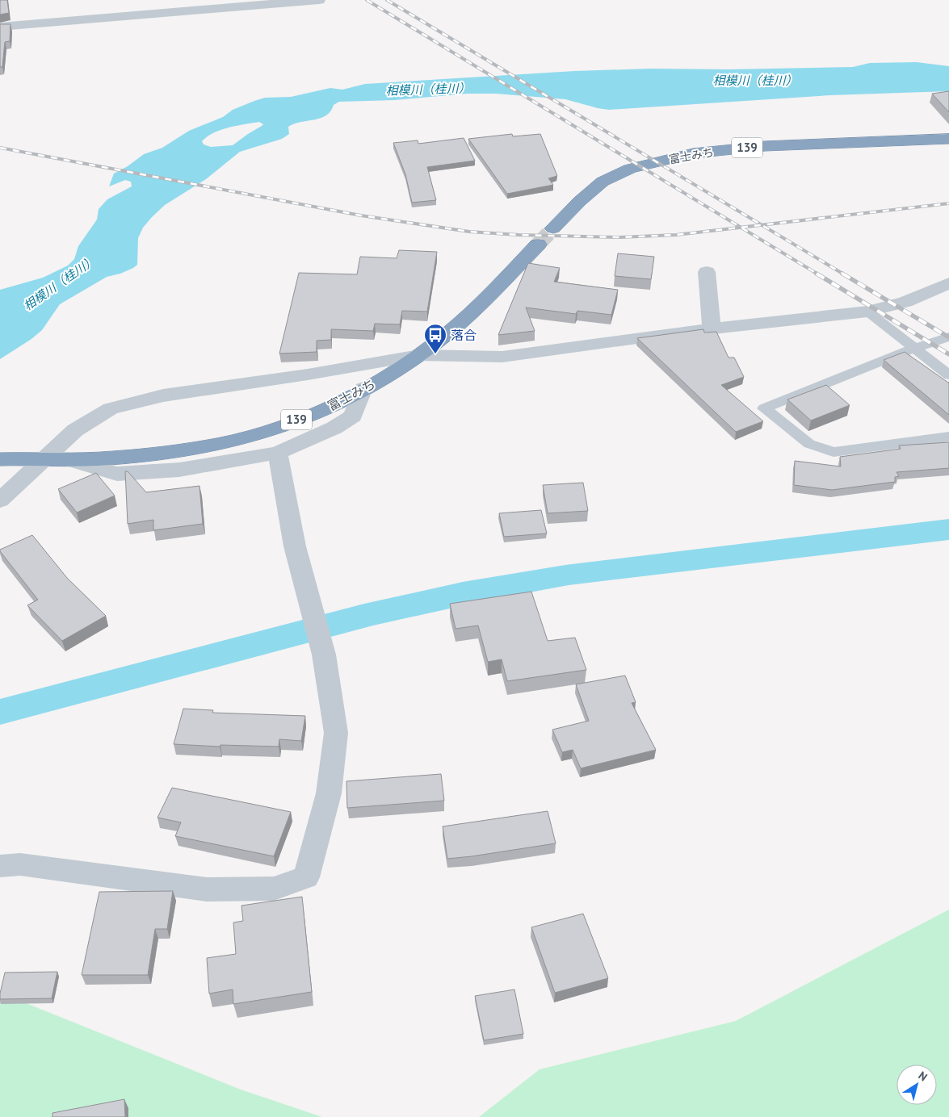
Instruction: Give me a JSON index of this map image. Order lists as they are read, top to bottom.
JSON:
{
  "streets": {
    "highway": ["139", "富士みち"]
  },
  "water": ["相模川（桂川）"],
  "places": {
    "bus stop": ["落合"]
  },
  "north": "top right"
}
